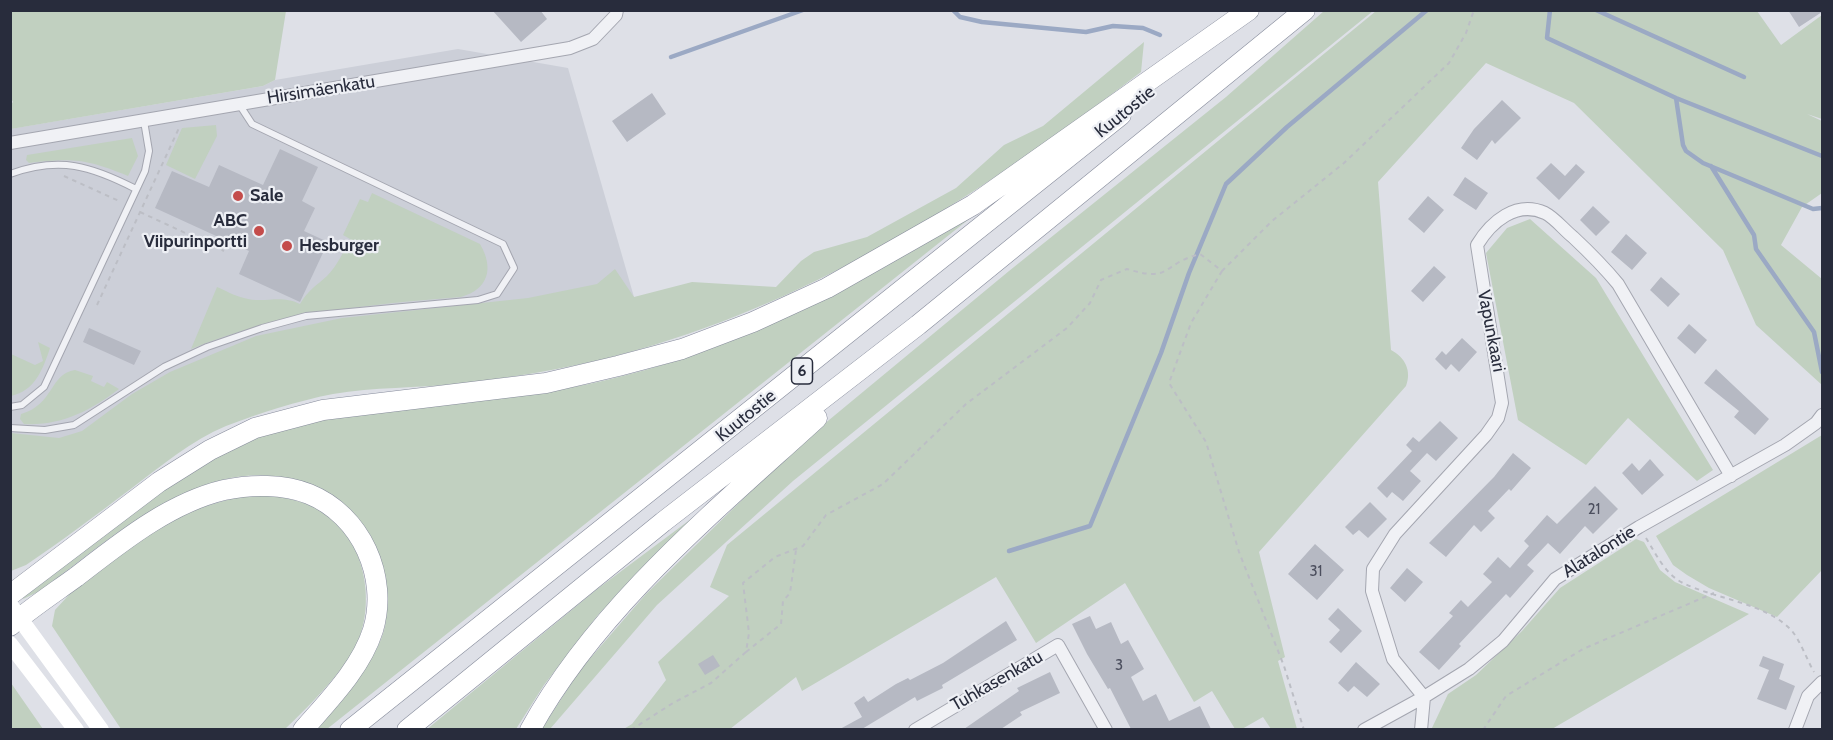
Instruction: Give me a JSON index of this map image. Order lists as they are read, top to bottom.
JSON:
{
  "streets": {
    "highway": ["Kuutostie", "6"],
    "street": [
      "Hirsimäenkatu",
      "Vapunkaari",
      "Alatalontie",
      "Tuhkasenkatu"
    ]
  },
  "crossings": [
    ["Vapunkaari", "Alatalontie"]
  ],
  "places": ["Sale", "ABC Viipurinportti", "Hesburger"],
  "house_numbers": ["21", "31", "3"]
}
